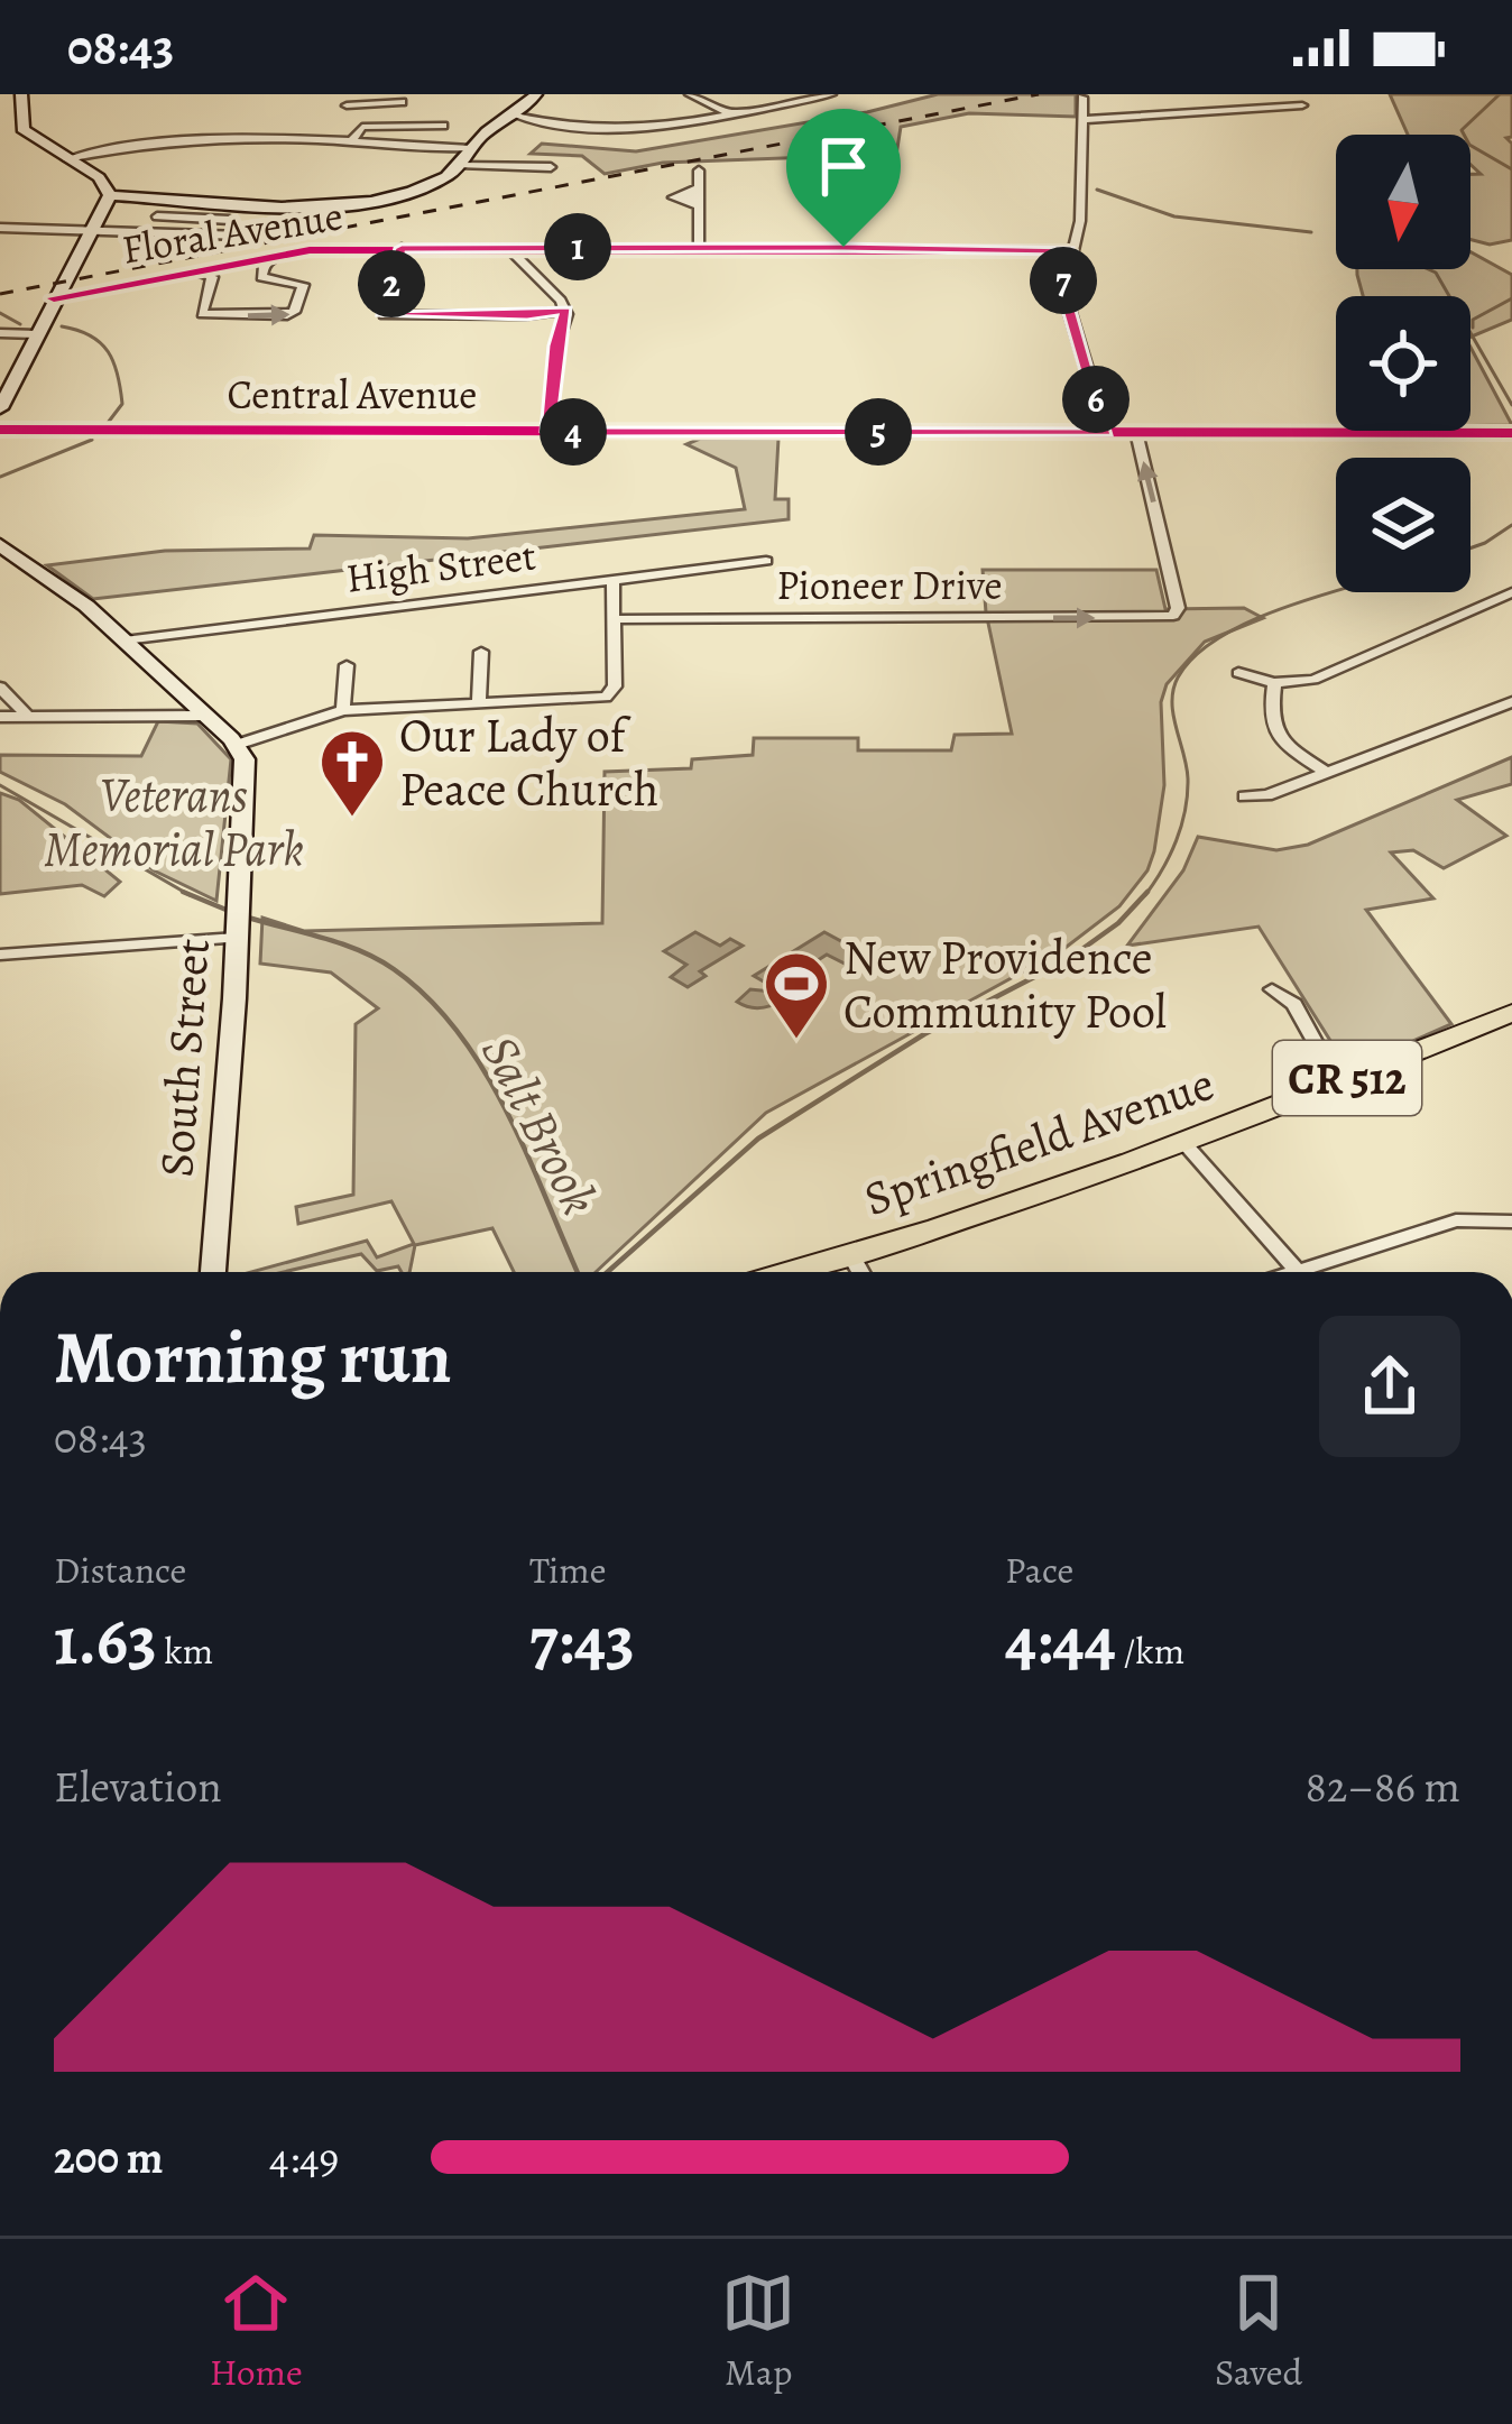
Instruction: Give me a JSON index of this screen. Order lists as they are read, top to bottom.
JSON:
{
  "streets": {
    "main road": ["CR 512", "Springfield Avenue"],
    "street": [
      "Floral Avenue",
      "Central Avenue",
      "High Street",
      "Pioneer Drive",
      "South Street"
    ]
  },
  "crossings": [
    ["Central Avenue", "Pioneer Drive"]
  ],
  "water": ["Salt Brook"],
  "parks": ["Veterans Memorial Park"],
  "places": {
    "church": ["Our Lady of Peace Church"],
    "sports": ["New Providence Community Pool"]
  },
  "north": "bottom",
  "page": {
    "status": "08:43",
    "pins": [
      "1",
      "7",
      "2",
      "6",
      "4",
      "5"
    ],
    "heading": ["Morning run", "08:43"],
    "stats": [
      ["Distance", "1.63 km"],
      ["Time", "7:43"],
      ["Pace", "4:44 /km"]
    ],
    "chart": ["Elevation", "82–86 m"],
    "list": [
      {
        "name": "200 m",
        "note": "4:49"
      }
    ],
    "tabs": ["Home", "Map", "Saved"]
  }
}
